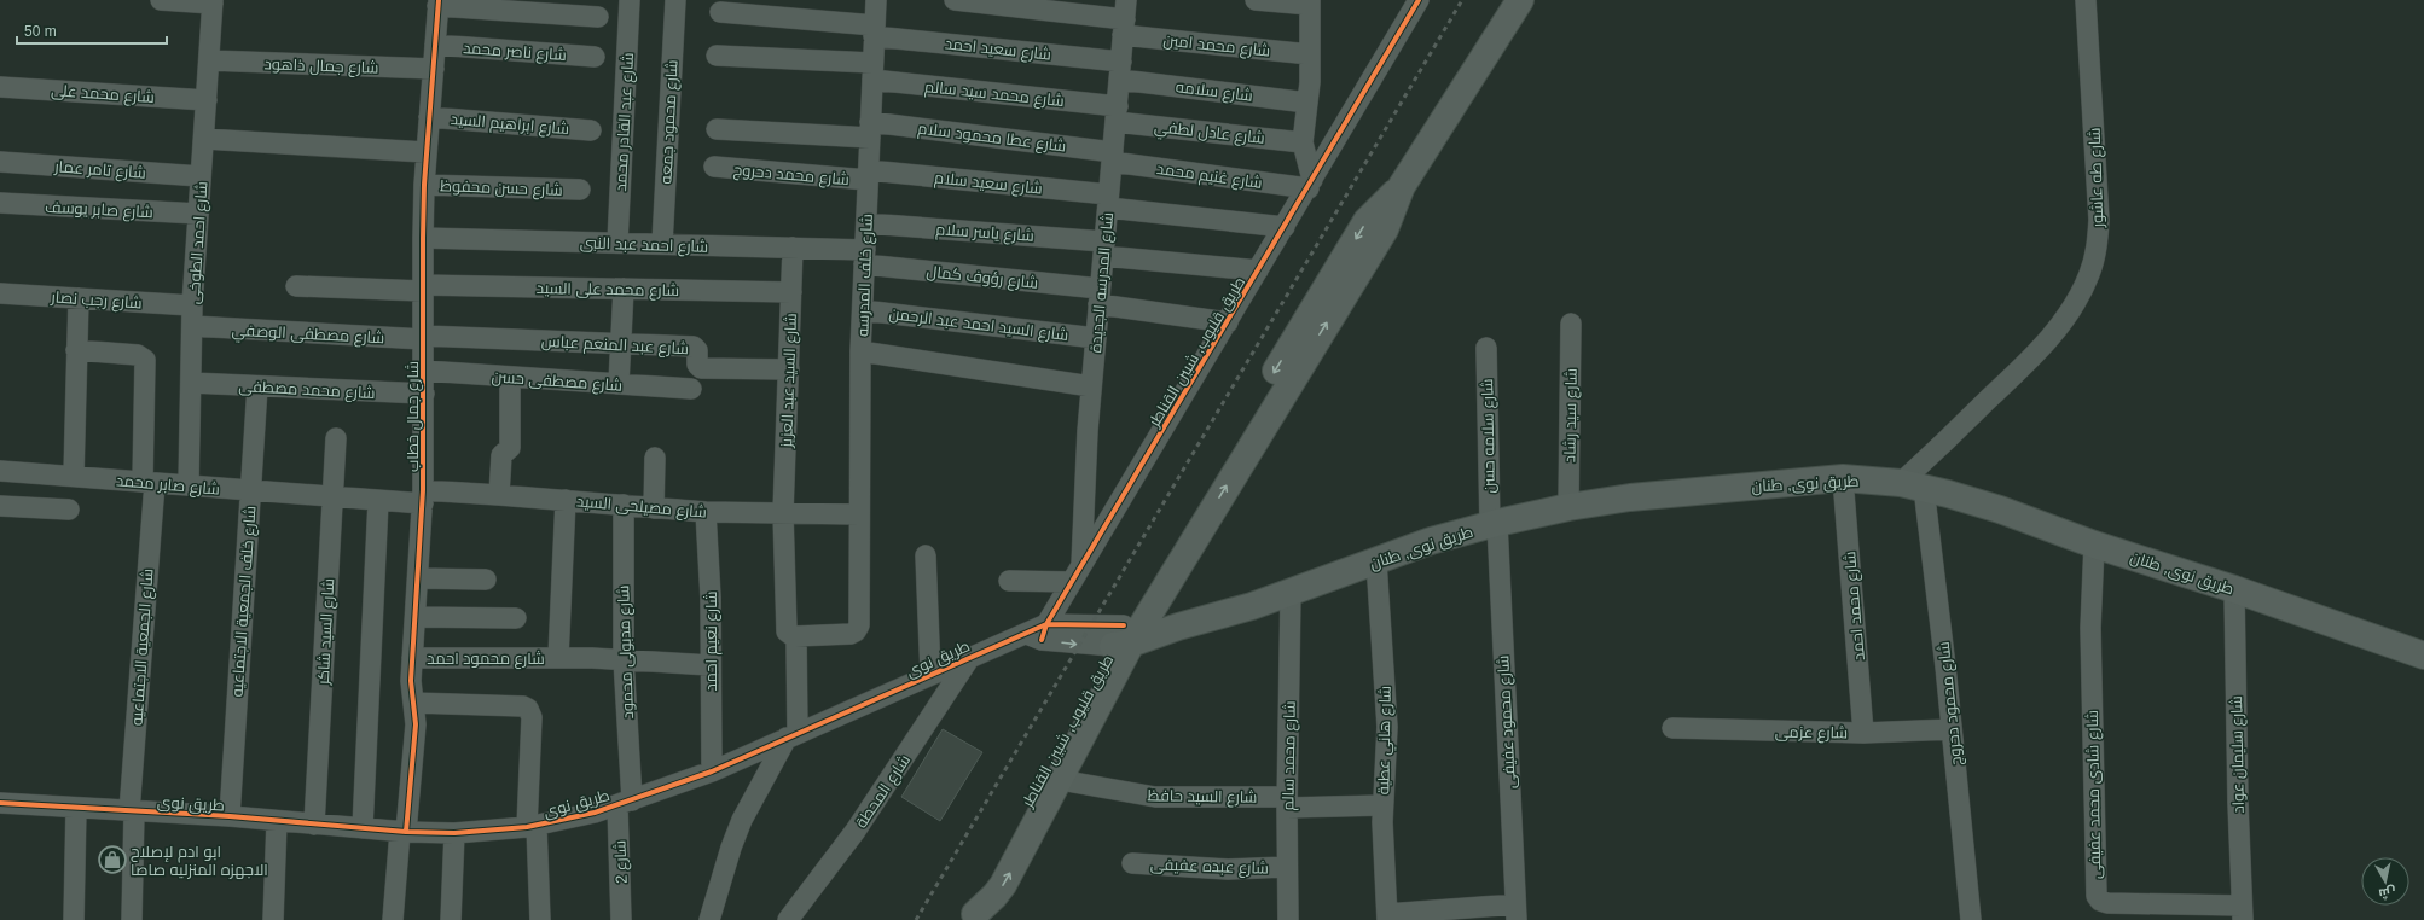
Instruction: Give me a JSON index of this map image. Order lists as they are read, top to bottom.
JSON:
{
  "streets": {
    "main road": ["طريق قليوب, شبين القناطر", "طريق نوى, طنان"],
    "street": [
      "شارع محمد امين",
      "شارع سعيد احمد",
      "شارع ناصر محمد",
      "شارع جمال ذاهود",
      "شارع سلامه",
      "شارع محمد على",
      "شارع محمد سيد سالم",
      "شارع عبد القادر محمد",
      "شارع محمود جمعه",
      "شارع ابراهيم السيد",
      "شارع عادل لطفي",
      "شارع عطا محمود سلام",
      "شارع تامر عمار",
      "شارع محمد دحروج",
      "شارع غنيم محمد",
      "شارع طه عاشور",
      "شارع سعيد سلام",
      "شارع حسن محفوظ",
      "شارع صابر يوسف",
      "شارع ياسر سلام",
      "شارع احمد الطوخى",
      "شارع احمد عبد النبى",
      "شارع خلف المدرسه",
      "شارع رؤوف كمال",
      "شارع المدرسه الجديدة",
      "شارع محمد على السيد",
      "شارع رجب نصار",
      "شارع السيد احمد عبد الرحمن",
      "شارع مصطفى الوصفي",
      "شارع عبد المنعم عباس",
      "شارع مصطفى حسن",
      "شارع السيد عبد العزيز",
      "شارع محمد مصطفى",
      "شارع سيد رشاد",
      "شارع جمال خطاب",
      "شارع سلامه حسن",
      "شارع صابر محمد",
      "شارع مصيلحى السيد",
      "شارع خلف الجمعية الاجتماعيه",
      "شارع محمد احمد",
      "شارع السيد شاكر",
      "شارع نعيم احمد",
      "شارع الجمعية الاجتماعيه",
      "شارع مدبولى محمود",
      "شارع محمود احمد",
      "طريق نوى",
      "شارع محمود دحروج",
      "شارع محمود عفيفى",
      "شارع عزمى",
      "شارع هاني عطية",
      "شارع سليمان عواد",
      "شارع محمد سالم",
      "شارع المحطة",
      "شارع شادى محمد عفيفى",
      "شارع السيد حافظ",
      "شارع 2",
      "شارع عبده عفيفى"
    ]
  },
  "crossings": [
    ["شارع محمد امين", "شارع المدرسه الجديدة"],
    ["شارع سعيد احمد", "شارع سلامه"],
    ["شارع سعيد احمد", "شارع خلف المدرسه"],
    ["شارع سعيد احمد", "شارع المدرسه الجديدة"],
    ["شارع ناصر محمد", "شارع جمال خطاب"],
    ["شارع جمال ذاهود", "شارع احمد الطوخى"],
    ["شارع جمال ذاهود", "شارع جمال خطاب"],
    ["شارع سلامه", "شارع المدرسه الجديدة"],
    ["شارع محمد على", "شارع احمد الطوخى"],
    ["شارع محمد سيد سالم", "شارع عادل لطفي"],
    ["شارع محمد سيد سالم", "شارع خلف المدرسه"],
    ["شارع محمد سيد سالم", "شارع المدرسه الجديدة"],
    ["شارع عبد القادر محمد", "شارع احمد عبد النبى"],
    ["شارع محمود جمعه", "شارع احمد عبد النبى"],
    ["شارع ابراهيم السيد", "شارع جمال خطاب"],
    ["شارع عادل لطفي", "شارع المدرسه الجديدة"],
    ["شارع عطا محمود سلام", "شارع غنيم محمد"],
    ["شارع عطا محمود سلام", "شارع خلف المدرسه"],
    ["شارع عطا محمود سلام", "شارع المدرسه الجديدة"],
    ["شارع تامر عمار", "شارع احمد الطوخى"],
    ["شارع محمد دحروج", "شارع سعيد سلام"],
    ["شارع محمد دحروج", "شارع خلف المدرسه"],
    ["شارع غنيم محمد", "شارع المدرسه الجديدة"],
    ["شارع غنيم محمد", "طريق قليوب, شبين القناطر"],
    ["شارع طه عاشور", "طريق نوى, طنان"],
    ["شارع طه عاشور", "شارع محمود دحروج"],
    ["شارع سعيد سلام", "شارع خلف المدرسه"],
    ["شارع سعيد سلام", "شارع المدرسه الجديدة"],
    ["شارع سعيد سلام", "طريق قليوب, شبين القناطر"],
    ["شارع حسن محفوظ", "شارع جمال خطاب"],
    ["شارع صابر يوسف", "شارع احمد الطوخى"],
    ["شارع ياسر سلام", "شارع خلف المدرسه"],
    ["شارع ياسر سلام", "شارع المدرسه الجديدة"],
    ["شارع ياسر سلام", "طريق قليوب, شبين القناطر"],
    ["شارع احمد الطوخى", "شارع رجب نصار"],
    ["شارع احمد الطوخى", "شارع مصطفى الوصفي"],
    ["شارع احمد الطوخى", "شارع محمد مصطفى"],
    ["شارع احمد الطوخى", "شارع صابر محمد"],
    ["شارع احمد عبد النبى", "شارع خلف المدرسه"],
    ["شارع احمد عبد النبى", "شارع رؤوف كمال"],
    ["شارع احمد عبد النبى", "شارع السيد عبد العزيز"],
    ["شارع احمد عبد النبى", "شارع جمال خطاب"],
    ["شارع خلف المدرسه", "شارع رؤوف كمال"],
    ["شارع خلف المدرسه", "شارع السيد احمد عبد الرحمن"],
    ["شارع خلف المدرسه", "شارع السيد عبد العزيز"],
    ["شارع خلف المدرسه", "شارع مصيلحى السيد"],
    ["شارع رؤوف كمال", "شارع المدرسه الجديدة"],
    ["شارع رؤوف كمال", "طريق قليوب, شبين القناطر"],
    ["شارع المدرسه الجديدة", "شارع السيد احمد عبد الرحمن"],
    ["شارع المدرسه الجديدة", "طريق قليوب, شبين القناطر"],
    ["شارع محمد على السيد", "شارع السيد عبد العزيز"],
    ["شارع محمد على السيد", "شارع جمال خطاب"],
    ["شارع مصطفى الوصفي", "شارع عبد المنعم عباس"],
    ["شارع مصطفى الوصفي", "شارع جمال خطاب"],
    ["شارع عبد المنعم عباس", "شارع السيد عبد العزيز"],
    ["شارع عبد المنعم عباس", "شارع جمال خطاب"],
    ["طريق قليوب, شبين القناطر", "طريق نوى, طنان"],
    ["طريق قليوب, شبين القناطر", "طريق نوى"],
    ["طريق قليوب, شبين القناطر", "شارع السيد حافظ"],
    ["شارع مصطفى حسن", "شارع جمال خطاب"],
    ["شارع السيد عبد العزيز", "شارع مصيلحى السيد"],
    ["شارع محمد مصطفى", "شارع جمال خطاب"],
    ["شارع محمد مصطفى", "شارع خلف الجمعية الاجتماعيه"],
    ["شارع سيد رشاد", "طريق نوى, طنان"],
    ["شارع جمال خطاب", "شارع صابر محمد"],
    ["شارع جمال خطاب", "شارع مصيلحى السيد"],
    ["شارع جمال خطاب", "شارع محمود احمد"],
    ["شارع جمال خطاب", "طريق نوى"],
    ["شارع سلامه حسن", "طريق نوى, طنان"],
    ["شارع سلامه حسن", "شارع محمود عفيفى"],
    ["طريق نوى, طنان", "شارع محمد احمد"],
    ["طريق نوى, طنان", "طريق نوى"],
    ["طريق نوى, طنان", "شارع محمود دحروج"],
    ["طريق نوى, طنان", "شارع محمود عفيفى"],
    ["طريق نوى, طنان", "شارع هاني عطية"],
    ["طريق نوى, طنان", "شارع سليمان عواد"],
    ["طريق نوى, طنان", "شارع محمد سالم"],
    ["طريق نوى, طنان", "شارع شادى محمد عفيفى"],
    ["شارع صابر محمد", "شارع مصيلحى السيد"],
    ["شارع صابر محمد", "شارع خلف الجمعية الاجتماعيه"],
    ["شارع صابر محمد", "شارع السيد شاكر"],
    ["شارع صابر محمد", "شارع الجمعية الاجتماعيه"],
    ["شارع مصيلحى السيد", "شارع نعيم احمد"],
    ["شارع مصيلحى السيد", "شارع مدبولى محمود"],
    ["شارع خلف الجمعية الاجتماعيه", "طريق نوى"],
    ["شارع محمد احمد", "شارع عزمى"],
    ["شارع السيد شاكر", "طريق نوى"],
    ["شارع نعيم احمد", "شارع محمود احمد"],
    ["شارع نعيم احمد", "طريق نوى"],
    ["شارع الجمعية الاجتماعيه", "طريق نوى"],
    ["شارع مدبولى محمود", "شارع محمود احمد"],
    ["شارع مدبولى محمود", "طريق نوى"],
    ["شارع مدبولى محمود", "شارع 2"],
    ["طريق نوى", "شارع المحطة"],
    ["طريق نوى", "شارع 2"],
    ["شارع محمود دحروج", "شارع عزمى"],
    ["شارع هاني عطية", "شارع السيد حافظ"],
    ["شارع سليمان عواد", "شارع شادى محمد عفيفى"],
    ["شارع محمد سالم", "شارع السيد حافظ"],
    ["شارع محمد سالم", "شارع عبده عفيفى"]
  ],
  "places": {
    "shop": ["ابو ادم لإصلاح الاجهزه المنزليه صاصا"]
  },
  "scale_bar": "50 m",
  "north": "bottom"
}
